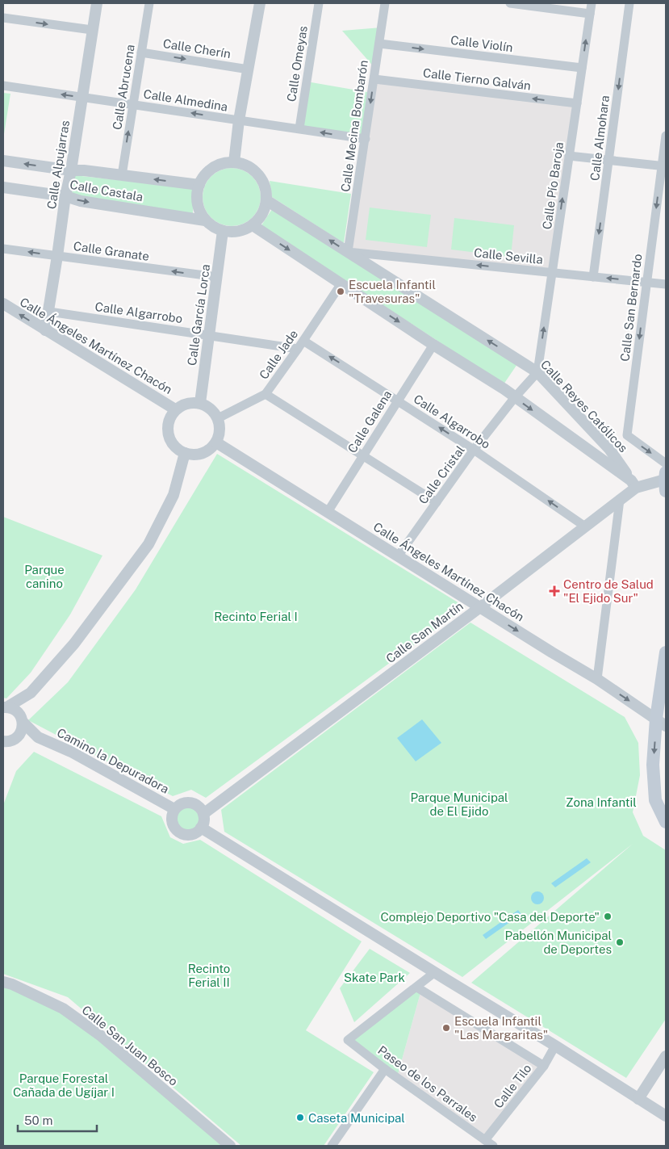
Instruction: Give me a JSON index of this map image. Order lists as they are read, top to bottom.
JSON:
{
  "streets": {
    "street": [
      "Calle Violín",
      "Calle Cherín",
      "Calle Omeyas",
      "Calle Tierno Galván",
      "Calle Abrucena",
      "Calle Almedina",
      "Calle Mecina Bombarón",
      "Calle Almohara",
      "Calle Alpujarras",
      "Calle Pío Baroja",
      "Calle Castala",
      "Calle Granate",
      "Calle Sevilla",
      "Calle San Bernardo",
      "Calle Algarrobo",
      "Calle García Lorca",
      "Calle Ángeles Martínez Chacón",
      "Calle Jade",
      "Calle Reyes Católicos",
      "Calle Galena",
      "Calle Cristal",
      "Calle San Martín",
      "Camino la Depuradora",
      "Calle San Juan Bosco",
      "Paseo de los Parrales",
      "Calle Tilo"
    ]
  },
  "crossings": [
    ["Calle Violín", "Calle Mecina Bombarón"],
    ["Calle Violín", "Calle Pío Baroja"],
    ["Calle Cherín", "Calle Abrucena"],
    ["Calle Omeyas", "Calle Almedina"],
    ["Calle Tierno Galván", "Calle Mecina Bombarón"],
    ["Calle Tierno Galván", "Calle Pío Baroja"],
    ["Calle Abrucena", "Calle Almedina"],
    ["Calle Abrucena", "Calle Castala"],
    ["Calle Almedina", "Calle Mecina Bombarón"],
    ["Calle Almedina", "Calle Alpujarras"],
    ["Calle Mecina Bombarón", "Calle Sevilla"],
    ["Calle Mecina Bombarón", "Calle Reyes Católicos"],
    ["Calle Almohara", "Calle Sevilla"],
    ["Calle Alpujarras", "Calle Castala"],
    ["Calle Alpujarras", "Calle Granate"],
    ["Calle Alpujarras", "Calle Algarrobo"],
    ["Calle Alpujarras", "Calle Ángeles Martínez Chacón"],
    ["Calle Pío Baroja", "Calle Sevilla"],
    ["Calle Pío Baroja", "Calle Reyes Católicos"],
    ["Calle Pío Baroja", "Calle Cristal"],
    ["Calle Castala", "Calle García Lorca"],
    ["Calle Castala", "Calle Reyes Católicos"],
    ["Calle Granate", "Calle García Lorca"],
    ["Calle Sevilla", "Calle San Bernardo"],
    ["Calle Sevilla", "Calle Reyes Católicos"],
    ["Calle Algarrobo", "Calle García Lorca"],
    ["Calle Algarrobo", "Calle Jade"],
    ["Calle Algarrobo", "Calle Galena"],
    ["Calle Algarrobo", "Calle Cristal"],
    ["Calle Algarrobo", "Calle San Martín"],
    ["Calle García Lorca", "Calle Ángeles Martínez Chacón"],
    ["Calle García Lorca", "Calle Jade"],
    ["Calle García Lorca", "Calle Reyes Católicos"],
    ["Calle Ángeles Martínez Chacón", "Calle Jade"],
    ["Calle Ángeles Martínez Chacón", "Calle Galena"],
    ["Calle Ángeles Martínez Chacón", "Calle Cristal"],
    ["Calle Ángeles Martínez Chacón", "Calle San Martín"],
    ["Calle Jade", "Calle Reyes Católicos"],
    ["Calle Reyes Católicos", "Calle Galena"],
    ["Calle Reyes Católicos", "Calle Cristal"],
    ["Calle Reyes Católicos", "Calle San Martín"],
    ["Calle San Martín", "Camino la Depuradora"],
    ["Paseo de los Parrales", "Calle Tilo"]
  ],
  "one_way": [
    "Calle Cherín",
    "Calle Tierno Galván",
    "Calle Abrucena",
    "Calle Almohara",
    "Calle Pío Baroja",
    "Calle Granate",
    "Calle Sevilla",
    "Calle San Bernardo"
  ],
  "parks": [
    "Parque canino",
    "Recinto Ferial I",
    "Parque Municipal de El Ejido",
    "Zona Infantil",
    "Recinto Ferial II",
    "Skate Park",
    "Parque Forestal Cañada de Ugíjar I"
  ],
  "places": {
    "other": [
      "Escuela Infantil \"Travesuras\"",
      "Complejo Deportivo \"Casa del Deporte\"",
      "Pabellón Municipal de Deportes",
      "Escuela Infantil \"Las Margaritas\"",
      "Caseta Municipal"
    ],
    "health": ["Centro de Salud \"El Ejido Sur\""]
  },
  "scale_bar": "50 m"
}
